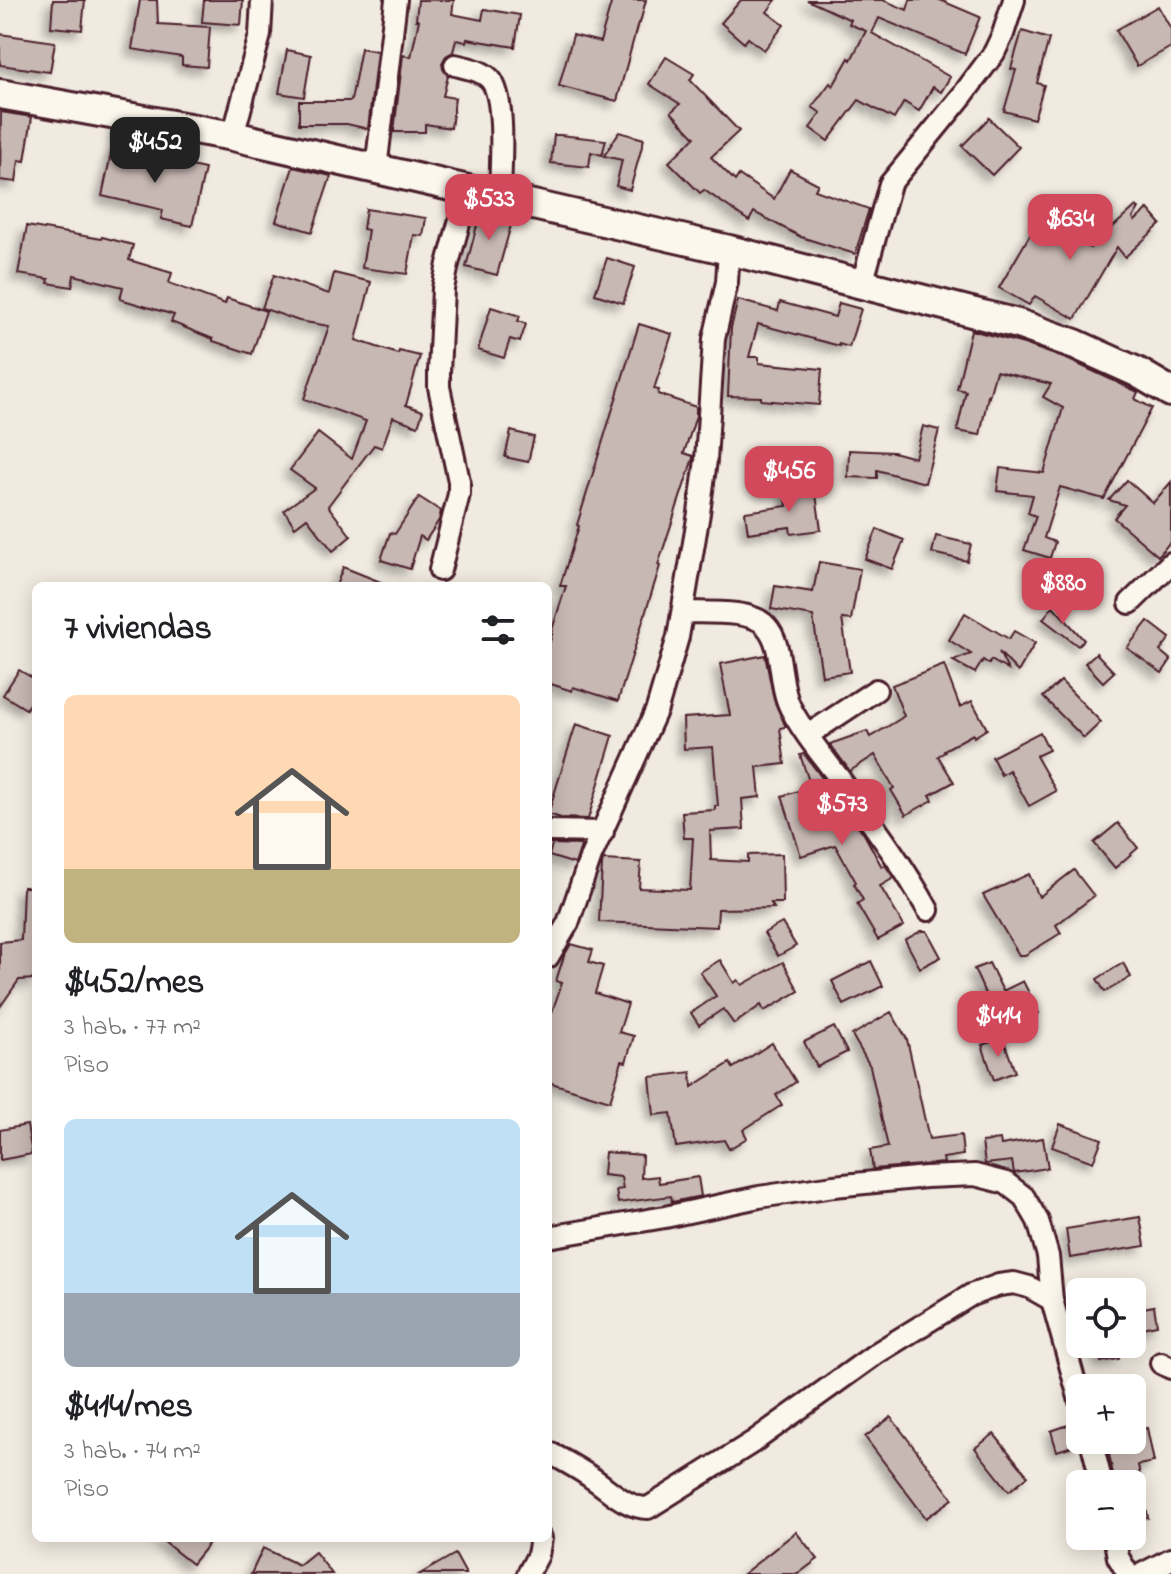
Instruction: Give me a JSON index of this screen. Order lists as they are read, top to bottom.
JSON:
{
  "page": {
    "price": [
      "$452",
      "$533",
      "$634",
      "$456",
      "$880",
      "$573",
      "$414"
    ],
    "heading": "7 viviendas",
    "list": [
      {
        "name": "$452/mes",
        "note": "3 hab. · 77 m² · Piso"
      },
      {
        "name": "$414/mes",
        "note": "3 hab. · 74 m² · Piso"
      }
    ],
    "map_buttons": ["+", "−"]
  }
}
